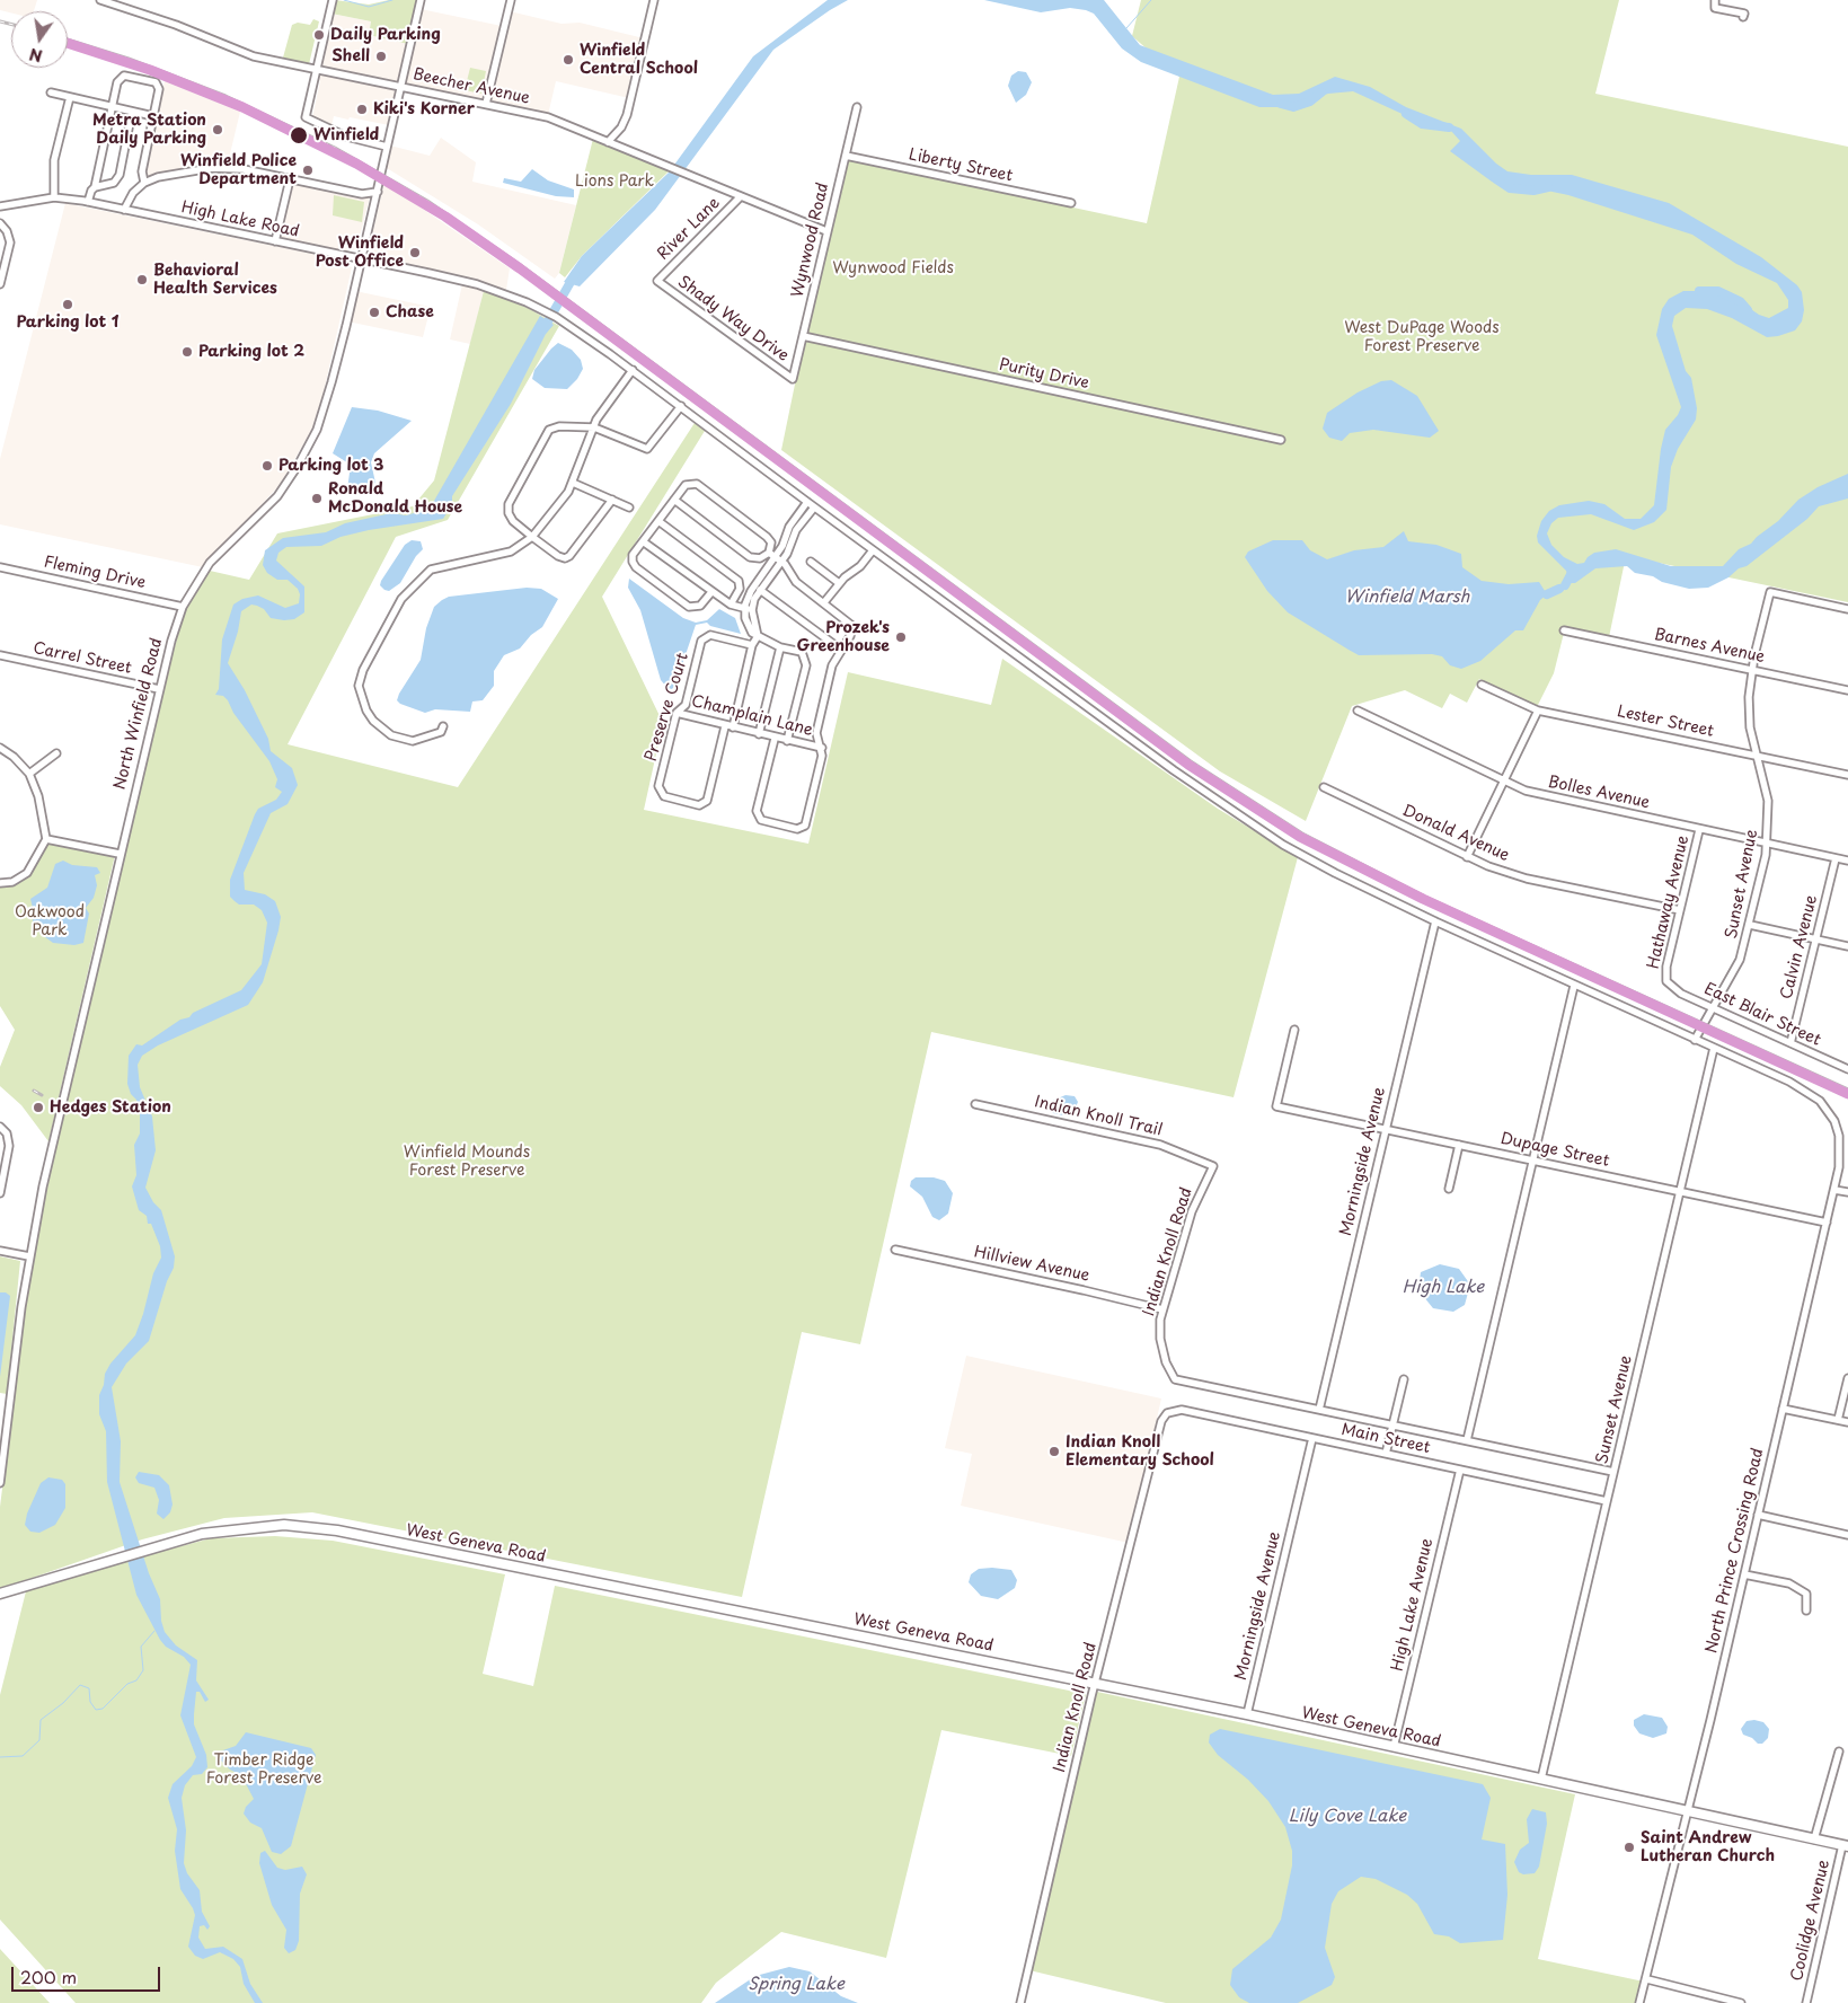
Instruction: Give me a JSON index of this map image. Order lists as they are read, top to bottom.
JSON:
{
  "streets": {
    "main road": ["West Geneva Road"],
    "street": [
      "Beecher Avenue",
      "Liberty Street",
      "High Lake Road",
      "River Lane",
      "Wynwood Road",
      "Shady Way Drive",
      "Purity Drive",
      "Fleming Drive",
      "Barnes Avenue",
      "Carrel Street",
      "Preserve Court",
      "North Winfield Road",
      "Champlain Lane",
      "Lester Street",
      "Bolles Avenue",
      "Donald Avenue",
      "Sunset Avenue",
      "Hathaway Avenue",
      "Calvin Avenue",
      "East Blair Street",
      "Indian Knoll Trail",
      "Dupage Street",
      "Morningside Avenue",
      "Indian Knoll Road",
      "Hillview Avenue",
      "Main Street",
      "North Prince Crossing Road",
      "High Lake Avenue",
      "Coolidge Avenue"
    ]
  },
  "crossings": [
    ["Beecher Avenue", "River Lane"],
    ["Beecher Avenue", "Wynwood Road"],
    ["Beecher Avenue", "North Winfield Road"],
    ["Liberty Street", "Wynwood Road"],
    ["High Lake Road", "North Winfield Road"],
    ["High Lake Road", "Sunset Avenue"],
    ["High Lake Road", "Morningside Avenue"],
    ["High Lake Road", "North Prince Crossing Road"],
    ["River Lane", "Shady Way Drive"],
    ["Wynwood Road", "Shady Way Drive"],
    ["Wynwood Road", "Purity Drive"],
    ["Fleming Drive", "North Winfield Road"],
    ["Barnes Avenue", "Sunset Avenue"],
    ["Carrel Street", "North Winfield Road"],
    ["Preserve Court", "Champlain Lane"],
    ["Lester Street", "Sunset Avenue"],
    ["Bolles Avenue", "Sunset Avenue"],
    ["Bolles Avenue", "Hathaway Avenue"],
    ["Bolles Avenue", "Calvin Avenue"],
    ["Donald Avenue", "Hathaway Avenue"],
    ["Sunset Avenue", "East Blair Street"],
    ["Sunset Avenue", "Dupage Street"],
    ["Sunset Avenue", "Main Street"],
    ["Sunset Avenue", "West Geneva Road"],
    ["Hathaway Avenue", "East Blair Street"],
    ["Calvin Avenue", "East Blair Street"],
    ["Indian Knoll Trail", "Indian Knoll Road"],
    ["Dupage Street", "Morningside Avenue"],
    ["Dupage Street", "North Prince Crossing Road"],
    ["Morningside Avenue", "Main Street"],
    ["Morningside Avenue", "West Geneva Road"],
    ["Indian Knoll Road", "Hillview Avenue"],
    ["Indian Knoll Road", "Main Street"],
    ["Indian Knoll Road", "West Geneva Road"],
    ["Main Street", "High Lake Avenue"],
    ["West Geneva Road", "North Prince Crossing Road"],
    ["West Geneva Road", "High Lake Avenue"],
    ["West Geneva Road", "Coolidge Avenue"]
  ],
  "water": [
    "Winfield Marsh",
    "High Lake",
    "Lily Cove Lake",
    "Spring Lake"
  ],
  "parks": [
    "Lions Park",
    "Wynwood Fields",
    "West DuPage Woods Forest Preserve",
    "Oakwood Park",
    "Winfield Mounds Forest Preserve",
    "Timber Ridge Forest Preserve"
  ],
  "places": [
    "Daily Parking",
    "Shell",
    "Winfield Central School",
    "Kiki's Korner",
    "Metra Station Daily Parking",
    "Winfield",
    "Winfield Police Department",
    "Winfield Post Office",
    "Behavioral Health Services",
    "Parking lot 1",
    "Chase",
    "Parking lot 2",
    "Parking lot 3",
    "Ronald McDonald House",
    "Prozek's Greenhouse",
    "Hedges Station",
    "Indian Knoll Elementary School",
    "Saint Andrew Lutheran Church"
  ],
  "scale_bar": "200 m",
  "north": "bottom"
}
